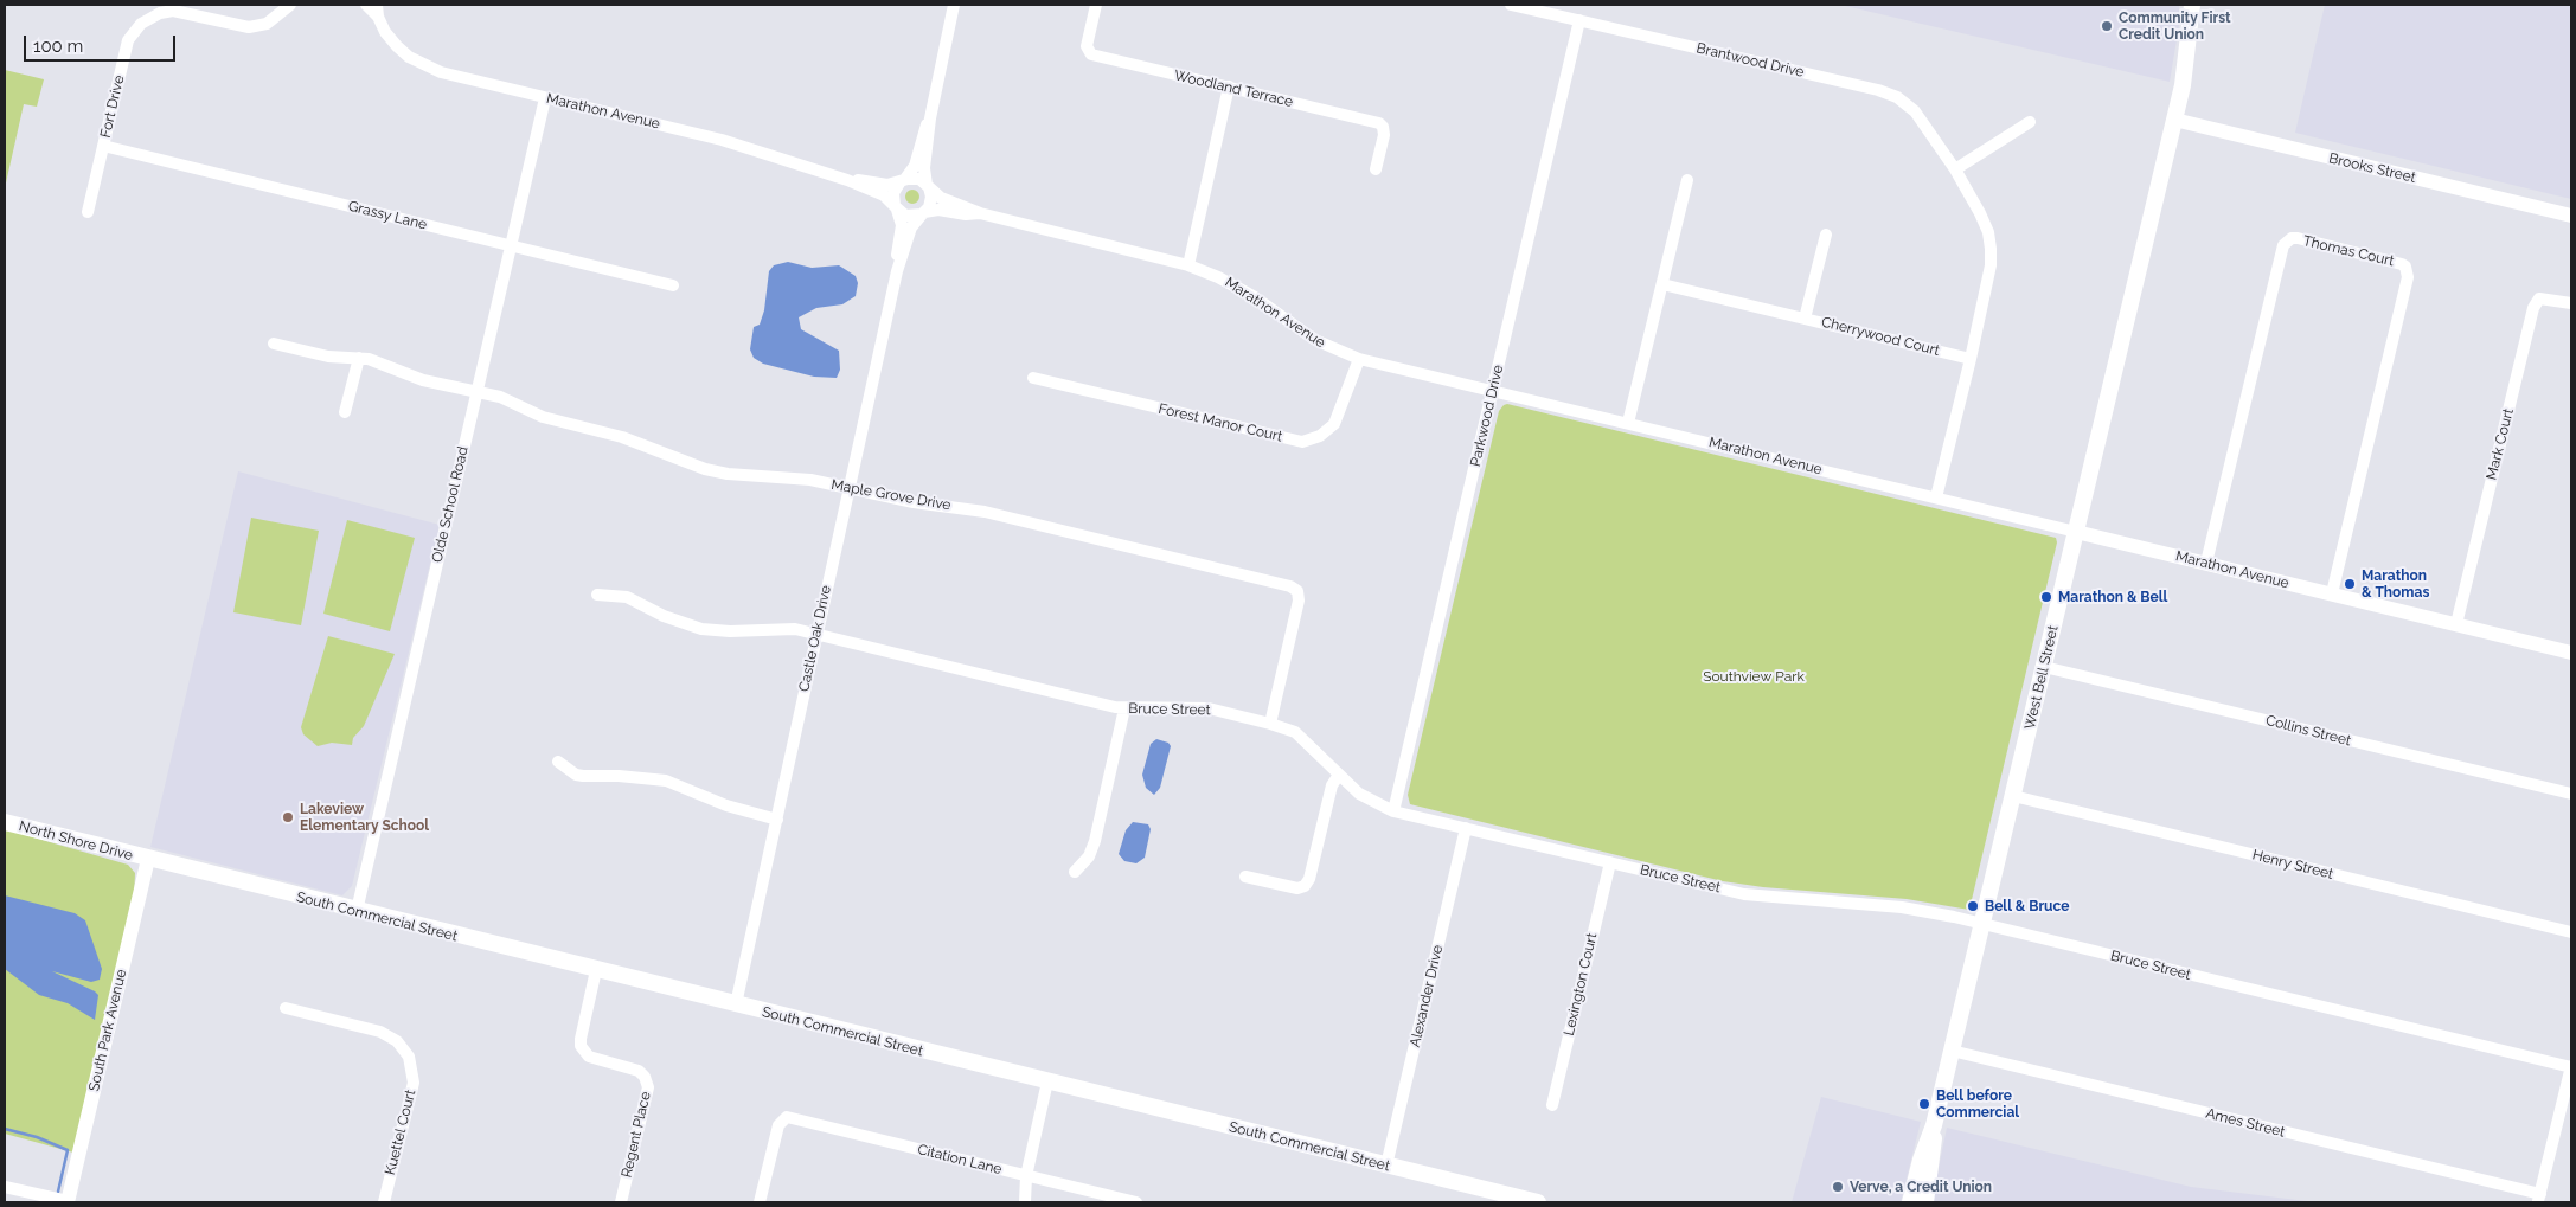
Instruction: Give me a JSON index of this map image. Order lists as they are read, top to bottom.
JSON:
{
  "streets": {
    "main road": ["West Bell Street", "North Shore Drive", "South Commercial Street"],
    "street": [
      "Brantwood Drive",
      "Woodland Terrace",
      "Fort Drive",
      "Marathon Avenue",
      "Brooks Street",
      "Grassy Lane",
      "Thomas Court",
      "Cherrywood Court",
      "Parkwood Drive",
      "Forest Manor Court",
      "Mark Court",
      "Maple Grove Drive",
      "Olde School Road",
      "Castle Oak Drive",
      "Bruce Street",
      "Collins Street",
      "Henry Street",
      "Lexington Court",
      "Alexander Drive",
      "South Park Avenue",
      "Ames Street",
      "Kuettel Court",
      "Regent Place",
      "Citation Lane"
    ]
  },
  "crossings": [
    ["Brantwood Drive", "Marathon Avenue"],
    ["Brantwood Drive", "Cherrywood Court"],
    ["Brantwood Drive", "Parkwood Drive"],
    ["Fort Drive", "Grassy Lane"],
    ["Marathon Avenue", "Thomas Court"],
    ["Marathon Avenue", "Parkwood Drive"],
    ["Marathon Avenue", "Forest Manor Court"],
    ["Marathon Avenue", "Mark Court"],
    ["Marathon Avenue", "Olde School Road"],
    ["Marathon Avenue", "Castle Oak Drive"],
    ["Marathon Avenue", "West Bell Street"],
    ["Brooks Street", "West Bell Street"],
    ["Grassy Lane", "Olde School Road"],
    ["Parkwood Drive", "Bruce Street"],
    ["Maple Grove Drive", "Olde School Road"],
    ["Maple Grove Drive", "Castle Oak Drive"],
    ["Maple Grove Drive", "Bruce Street"],
    ["Olde School Road", "South Commercial Street"],
    ["Castle Oak Drive", "Bruce Street"],
    ["Castle Oak Drive", "South Commercial Street"],
    ["West Bell Street", "Bruce Street"],
    ["West Bell Street", "Collins Street"],
    ["West Bell Street", "Henry Street"],
    ["West Bell Street", "Ames Street"],
    ["Bruce Street", "Lexington Court"],
    ["Bruce Street", "Alexander Drive"],
    ["North Shore Drive", "South Commercial Street"],
    ["North Shore Drive", "South Park Avenue"],
    ["South Commercial Street", "Alexander Drive"],
    ["South Commercial Street", "South Park Avenue"],
    ["South Commercial Street", "Regent Place"]
  ],
  "parks": ["Southview Park"],
  "places": [
    "Community First Credit Union",
    "Marathon & Thomas",
    "Marathon & Bell",
    "Lakeview Elementary School",
    "Bell & Bruce",
    "Bell before Commercial",
    "Verve, a Credit Union"
  ],
  "scale_bar": "100 m"
}
